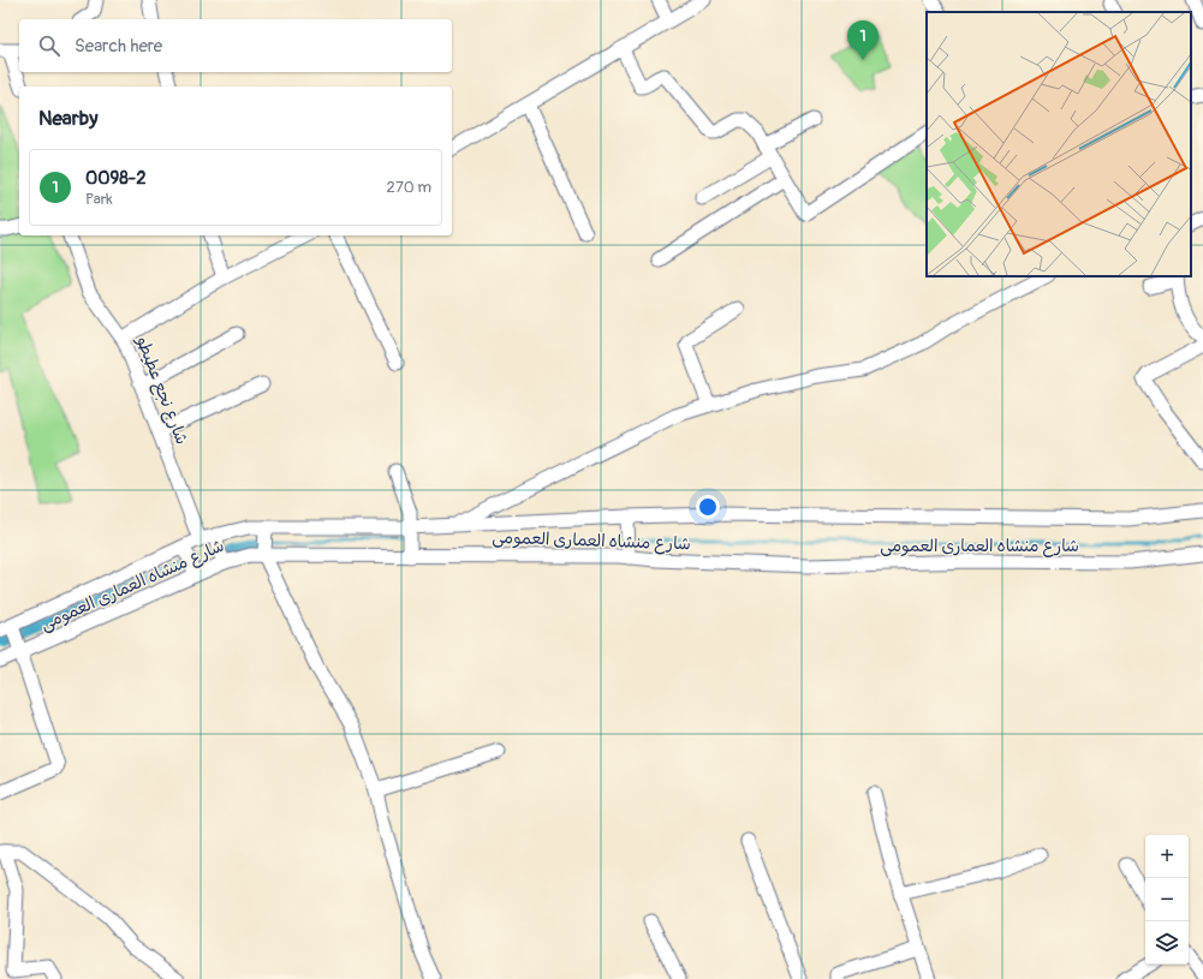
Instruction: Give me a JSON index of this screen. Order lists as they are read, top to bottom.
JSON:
{
  "streets": {
    "street": ["شارع نجع عطيطو", "شارع منشاه العمارى العمومى"]
  },
  "crossings": [
    ["شارع نجع عطيطو", "شارع منشاه العمارى العمومى"]
  ],
  "page": {
    "search": "Search here",
    "pins": "1",
    "heading": "Nearby",
    "list": [
      {
        "mark": "1",
        "name": "0098-2",
        "note": "Park",
        "value": "270 m"
      }
    ],
    "map_buttons": ["+", "−"]
  }
}
